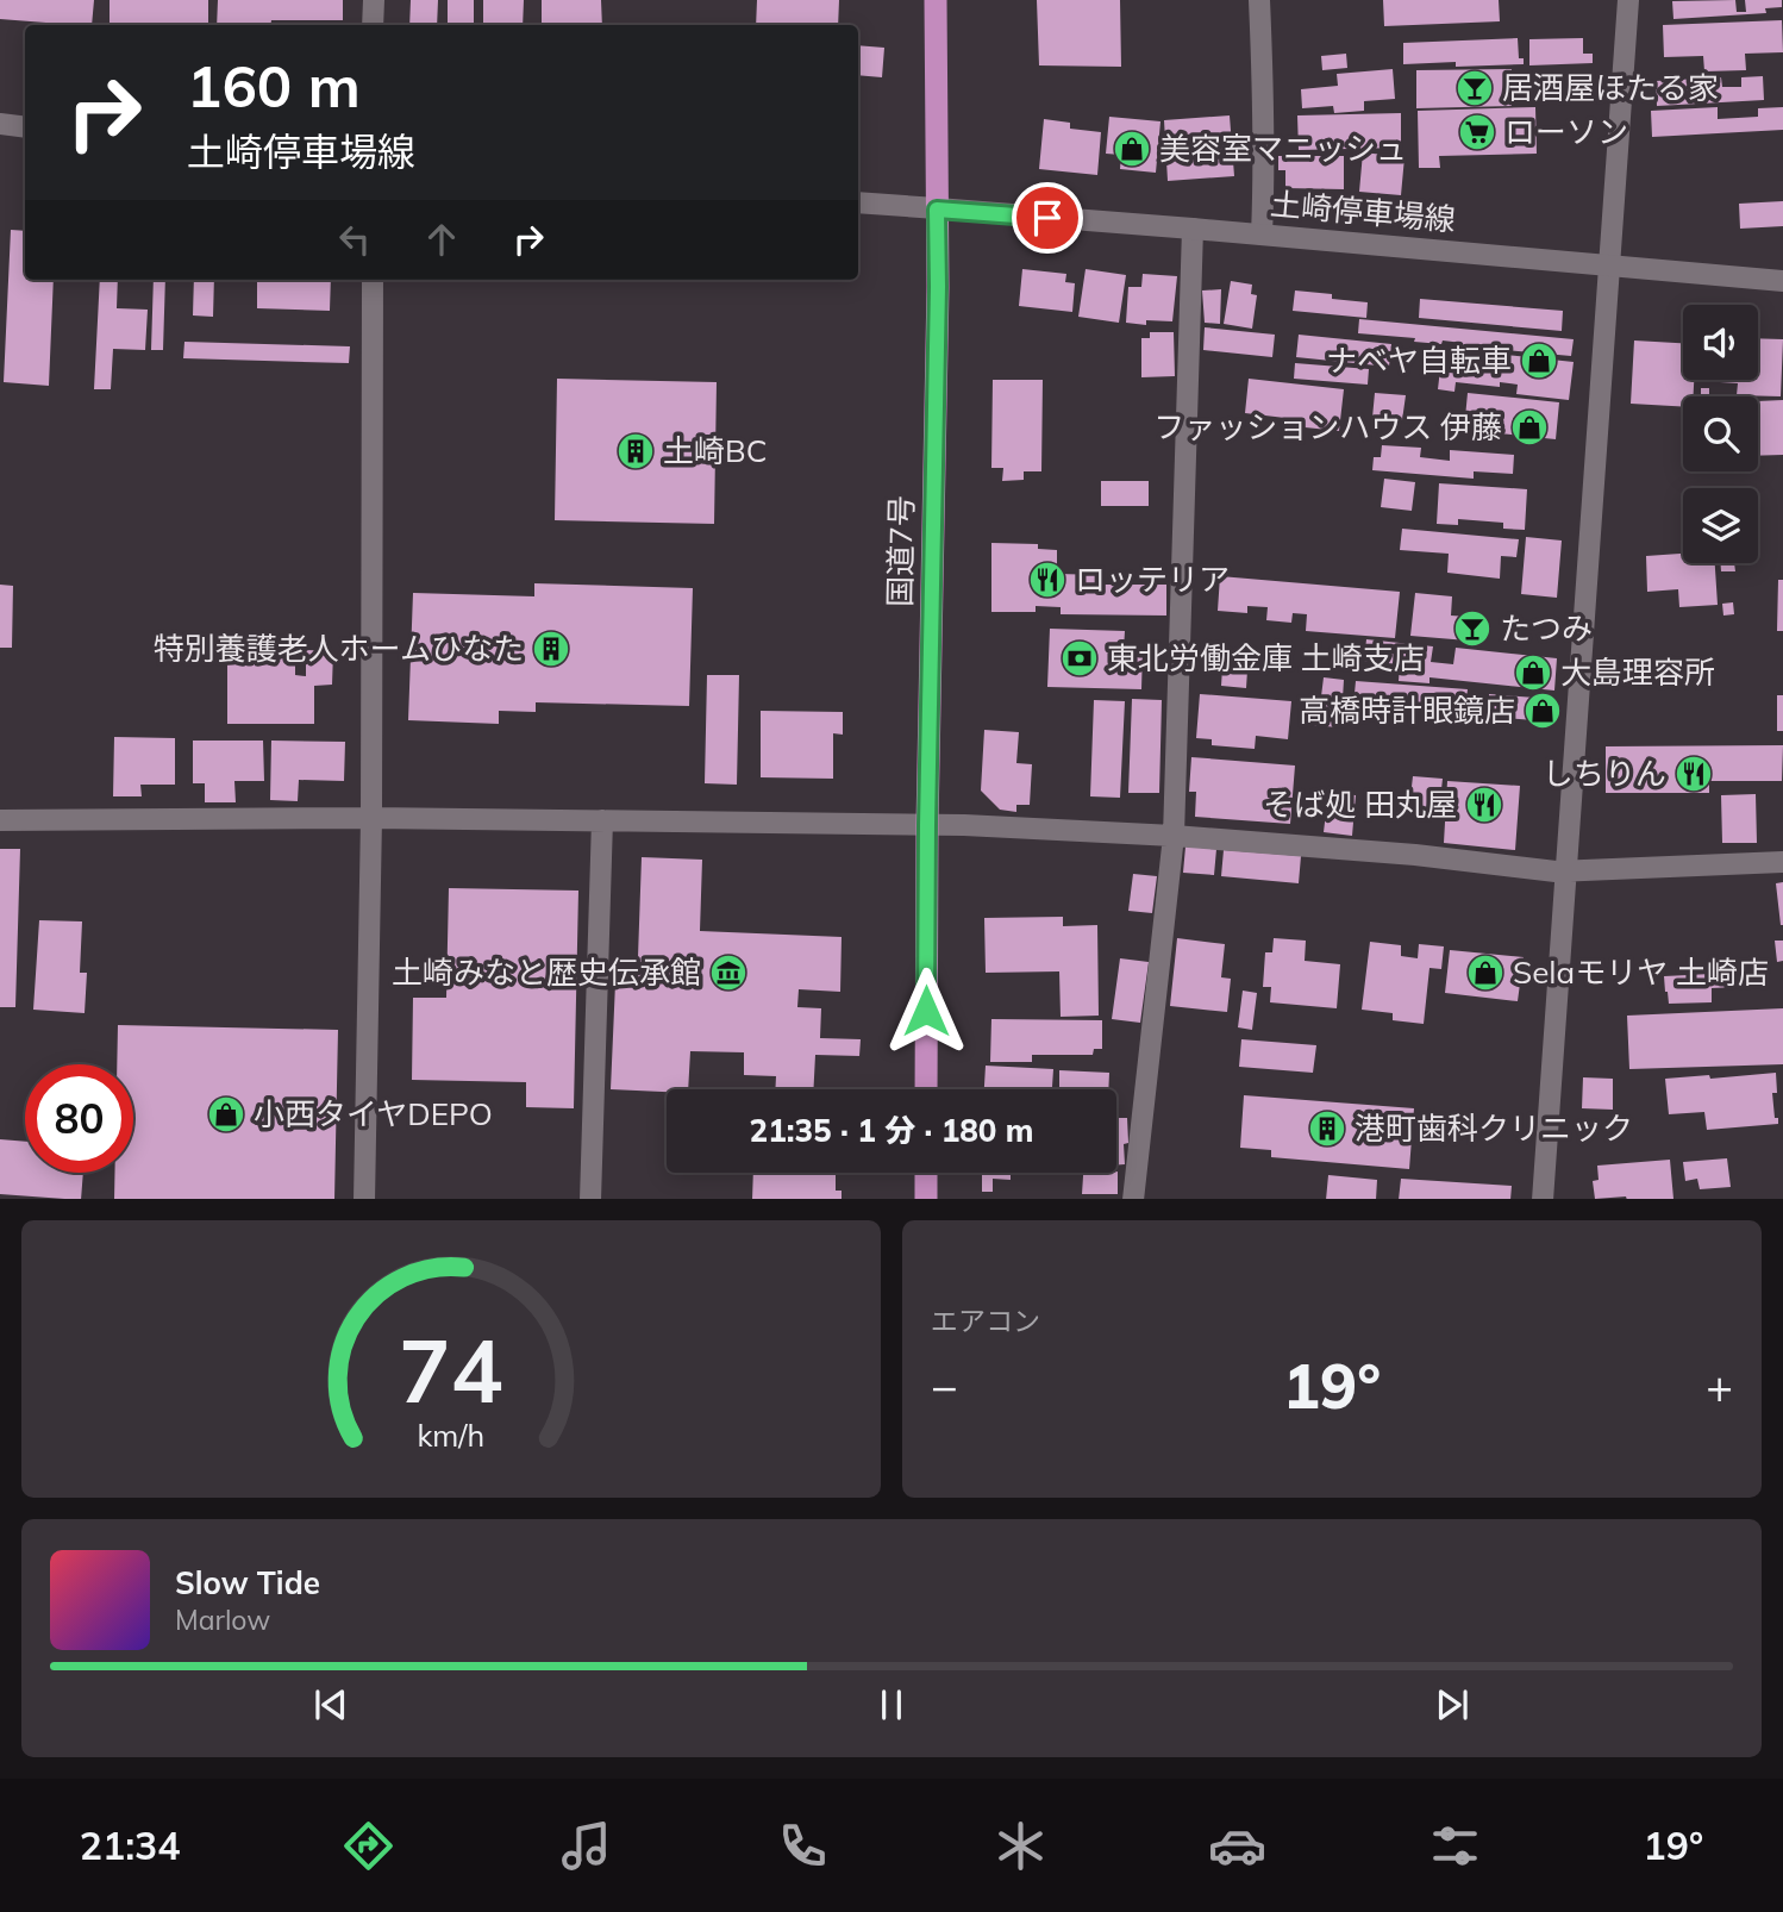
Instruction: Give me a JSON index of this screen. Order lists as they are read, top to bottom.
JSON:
{
  "streets": {
    "highway": ["国道7号"],
    "street": ["土崎停車場線"]
  },
  "crossings": [
    ["土崎停車場線", "国道7号"]
  ],
  "places": {
    "bar": ["居酒屋ほたる家", "たつみ"],
    "supermarket": ["ローソン"],
    "shop": [
      "美容室マニッシュ",
      "ナベヤ自転車",
      "ファッションハウス 伊藤",
      "大島理容所",
      "高橋時計眼鏡店",
      "Selaモリヤ 土崎店",
      "小西タイヤDEPO"
    ],
    "building": ["土崎BC", "特別養護老人ホームひなた", "港町歯科クリニック"],
    "restaurant": ["ロッテリア", "しちりん", "そば処 田丸屋"],
    "bank": ["東北労働金庫 土崎支店"],
    "museum": ["土崎みなと歴史伝承館"]
  },
  "page": {
    "turn": ["160 m", "土崎停車場線"],
    "limit": "80",
    "trip": "21:35 · 1 分 · 180 m",
    "tile": "エアコン",
    "heat": ["−", "19°", "+"],
    "song": ["Slow Tide", "Marlow"],
    "tabs": ["21:34", "19°"],
    "gauge": ["74", "km/h"]
  }
}
